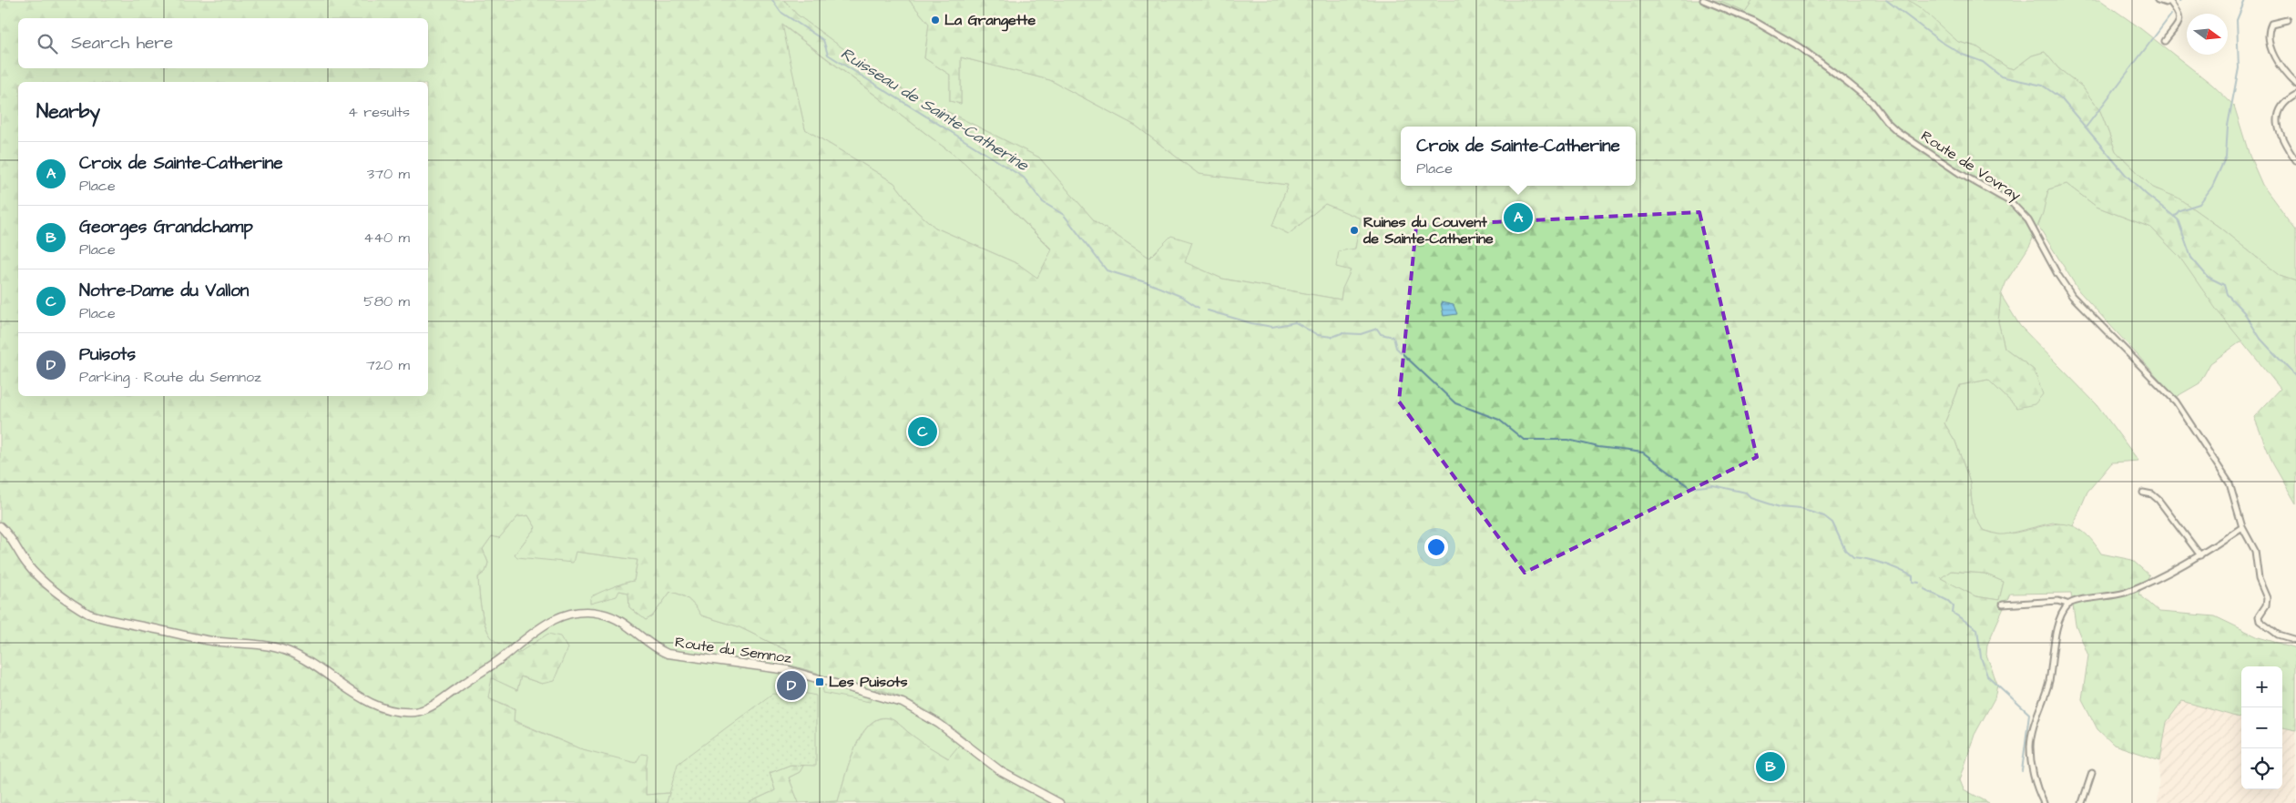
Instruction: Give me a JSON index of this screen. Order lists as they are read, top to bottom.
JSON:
{
  "streets": {
    "main road": ["Route du Semnoz"],
    "street": ["Route de Vovray"]
  },
  "water": ["Ruisseau de Sainte-Catherine"],
  "places": {
    "other": ["La Grangette", "Ruines du Couvent de Sainte-Catherine"],
    "transit": ["Les Puisots"]
  },
  "north": "right",
  "page": {
    "search": "Search here",
    "heading": ["Nearby", "4 results"],
    "popup": ["Croix de Sainte-Catherine", "Place"],
    "list": [
      {
        "mark": "A",
        "name": "Croix de Sainte-Catherine",
        "note": "Place",
        "value": "370 m"
      },
      {
        "mark": "B",
        "name": "Georges Grandchamp",
        "note": "Place",
        "value": "440 m"
      },
      {
        "mark": "C",
        "name": "Notre-Dame du Vallon",
        "note": "Place",
        "value": "580 m"
      },
      {
        "mark": "D",
        "name": "Puisots",
        "note": "Parking · Route du Semnoz",
        "value": "720 m"
      }
    ],
    "pins": [
      "A",
      "C",
      "D",
      "B"
    ],
    "map_buttons": ["+", "−"]
  }
}
